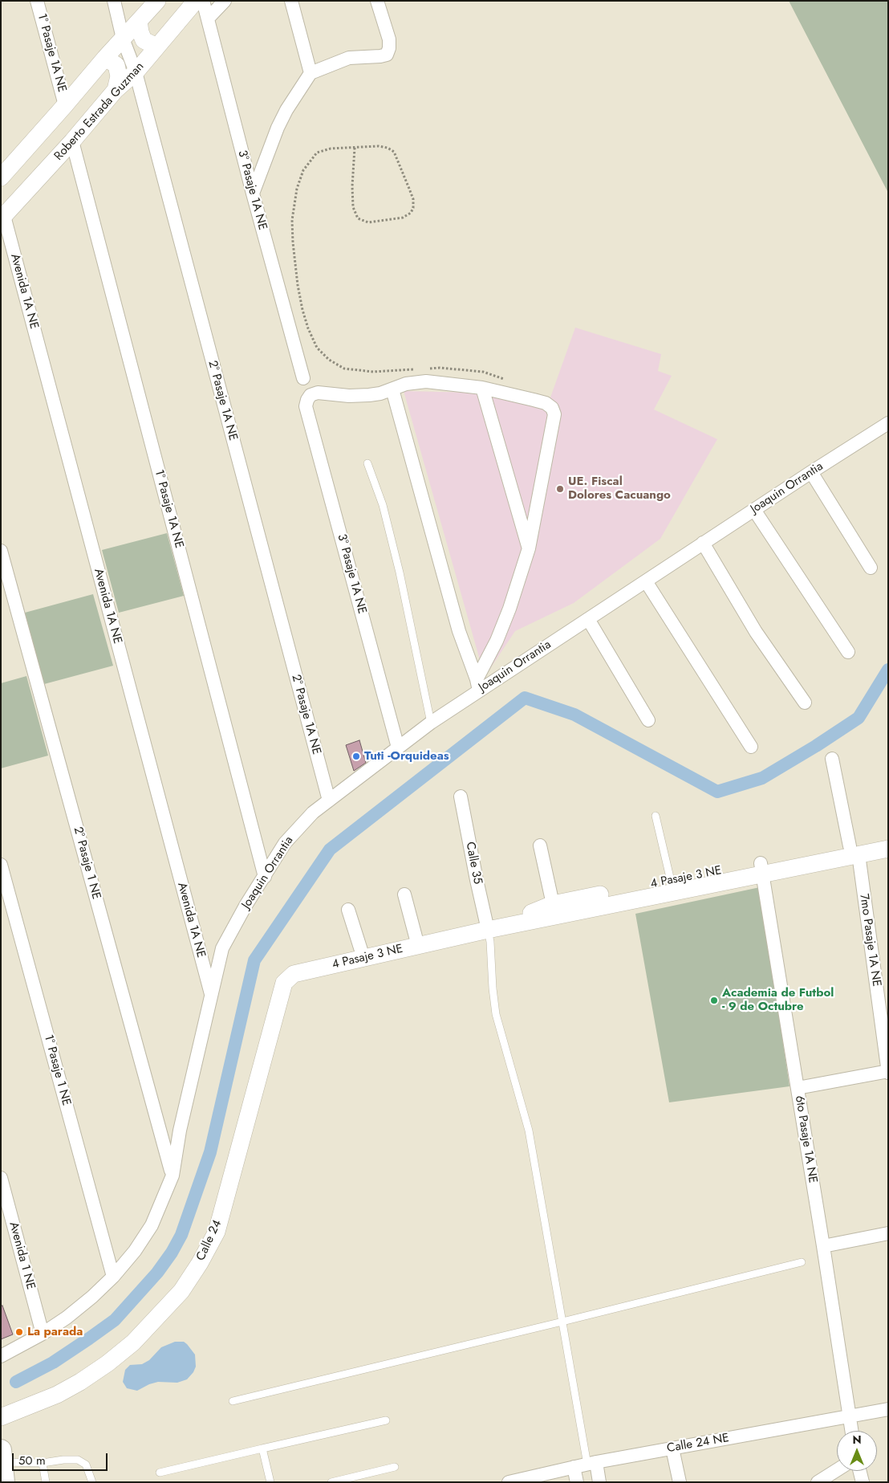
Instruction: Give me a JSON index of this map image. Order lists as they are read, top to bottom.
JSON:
{
  "streets": {
    "street": [
      "1° Pasaje 1A NE",
      "Roberto Estrada Guzman",
      "3° Pasaje 1A NE",
      "Avenida 1A NE",
      "2° Pasaje 1A NE",
      "Joaquin Orrantia",
      "2° Pasaje 1 NE",
      "Calle 35",
      "4 Pasaje 3 NE",
      "7mo Pasaje 1A NE",
      "1° Pasaje 1 NE",
      "6to Pasaje 1A NE",
      "Calle 24",
      "Avenida 1 NE",
      "Calle 24 NE"
    ]
  },
  "crossings": [
    ["1° Pasaje 1A NE", "Roberto Estrada Guzman"],
    ["1° Pasaje 1A NE", "Joaquin Orrantia"],
    ["Roberto Estrada Guzman", "Avenida 1A NE"],
    ["Roberto Estrada Guzman", "2° Pasaje 1A NE"],
    ["3° Pasaje 1A NE", "Joaquin Orrantia"],
    ["Avenida 1A NE", "Joaquin Orrantia"],
    ["2° Pasaje 1A NE", "Joaquin Orrantia"],
    ["Joaquin Orrantia", "2° Pasaje 1 NE"],
    ["Joaquin Orrantia", "1° Pasaje 1 NE"],
    ["Joaquin Orrantia", "Avenida 1 NE"],
    ["Calle 35", "4 Pasaje 3 NE"],
    ["4 Pasaje 3 NE", "7mo Pasaje 1A NE"],
    ["4 Pasaje 3 NE", "6to Pasaje 1A NE"],
    ["4 Pasaje 3 NE", "Calle 24"],
    ["6to Pasaje 1A NE", "Calle 24 NE"]
  ],
  "places": [
    "UE. Fiscal Dolores Cacuango",
    "Tuti -Orquideas",
    "Academia de Futbol - 9 de Octubre",
    "La parada"
  ],
  "scale_bar": "50 m",
  "north": "top"
}
